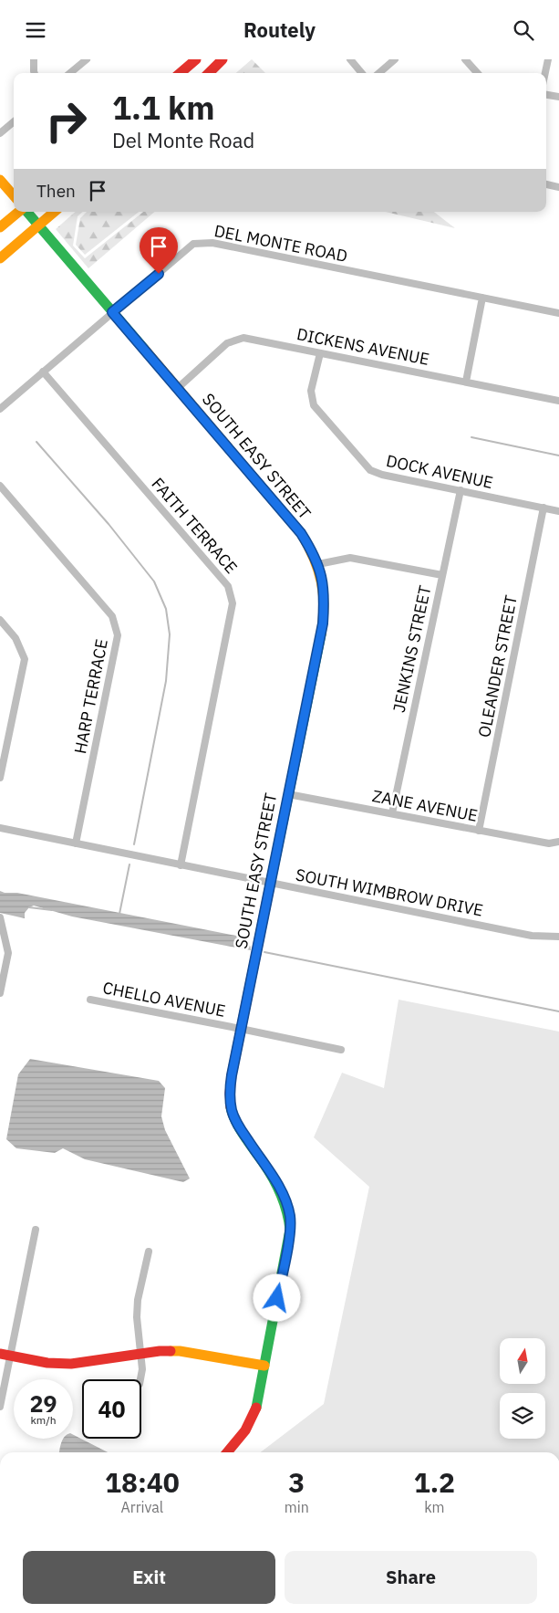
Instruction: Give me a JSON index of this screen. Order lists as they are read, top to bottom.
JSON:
{
  "streets": {
    "street": [
      "DEL MONTE ROAD",
      "DICKENS AVENUE",
      "SOUTH EASY STREET",
      "DOCK AVENUE",
      "FAITH TERRACE",
      "JENKINS STREET",
      "OLEANDER STREET",
      "HARP TERRACE",
      "ZANE AVENUE",
      "SOUTH WIMBROW DRIVE",
      "CHELLO AVENUE"
    ]
  },
  "crossings": [
    ["DEL MONTE ROAD", "SOUTH EASY STREET"],
    ["DEL MONTE ROAD", "FAITH TERRACE"],
    ["DICKENS AVENUE", "SOUTH EASY STREET"],
    ["DICKENS AVENUE", "DOCK AVENUE"],
    ["SOUTH EASY STREET", "ZANE AVENUE"],
    ["SOUTH EASY STREET", "SOUTH WIMBROW DRIVE"],
    ["SOUTH EASY STREET", "CHELLO AVENUE"],
    ["DOCK AVENUE", "JENKINS STREET"],
    ["DOCK AVENUE", "OLEANDER STREET"],
    ["FAITH TERRACE", "SOUTH WIMBROW DRIVE"],
    ["JENKINS STREET", "ZANE AVENUE"],
    ["OLEANDER STREET", "ZANE AVENUE"],
    ["HARP TERRACE", "SOUTH WIMBROW DRIVE"]
  ],
  "north": "top",
  "page": {
    "header": "Routely",
    "turn": ["1.1 km", "Del Monte Road"],
    "then": "Then",
    "speed": "29 km/h",
    "limit": "40",
    "eta": [
      "18:40",
      "Arrival",
      "3",
      "min",
      "1.2",
      "km"
    ],
    "buttons": ["Exit", "Share"]
  }
}
